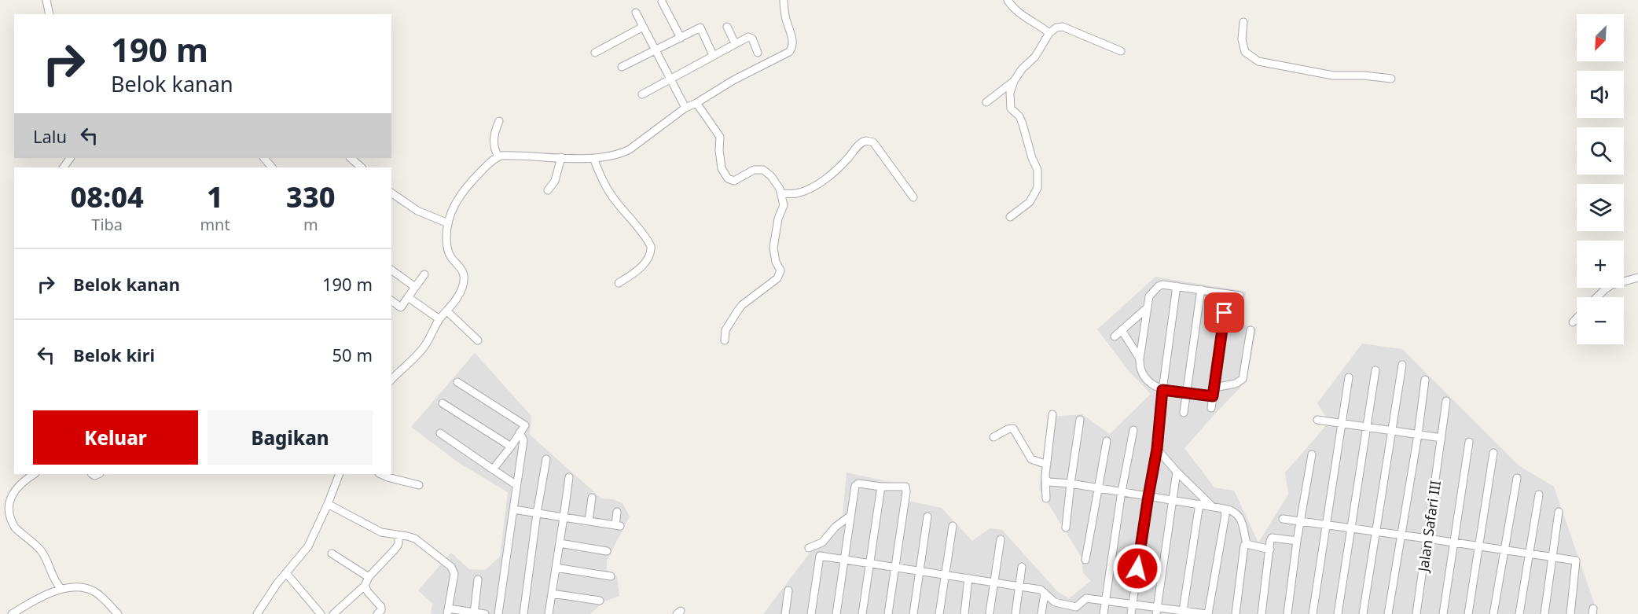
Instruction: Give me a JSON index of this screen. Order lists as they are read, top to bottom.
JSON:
{
  "streets": {
    "street": ["Jalan Safari III"]
  },
  "north": "bottom left",
  "page": {
    "map_buttons": ["+", "−"],
    "turn": ["190 m", "Belok kanan"],
    "then": "Lalu",
    "eta": [
      "08:04",
      "Tiba",
      "1",
      "mnt",
      "330",
      "m"
    ],
    "list": [
      {
        "name": "Belok kanan",
        "value": "190 m"
      },
      {
        "name": "Belok kiri",
        "value": "50 m"
      }
    ],
    "buttons": ["Keluar", "Bagikan"]
  }
}
